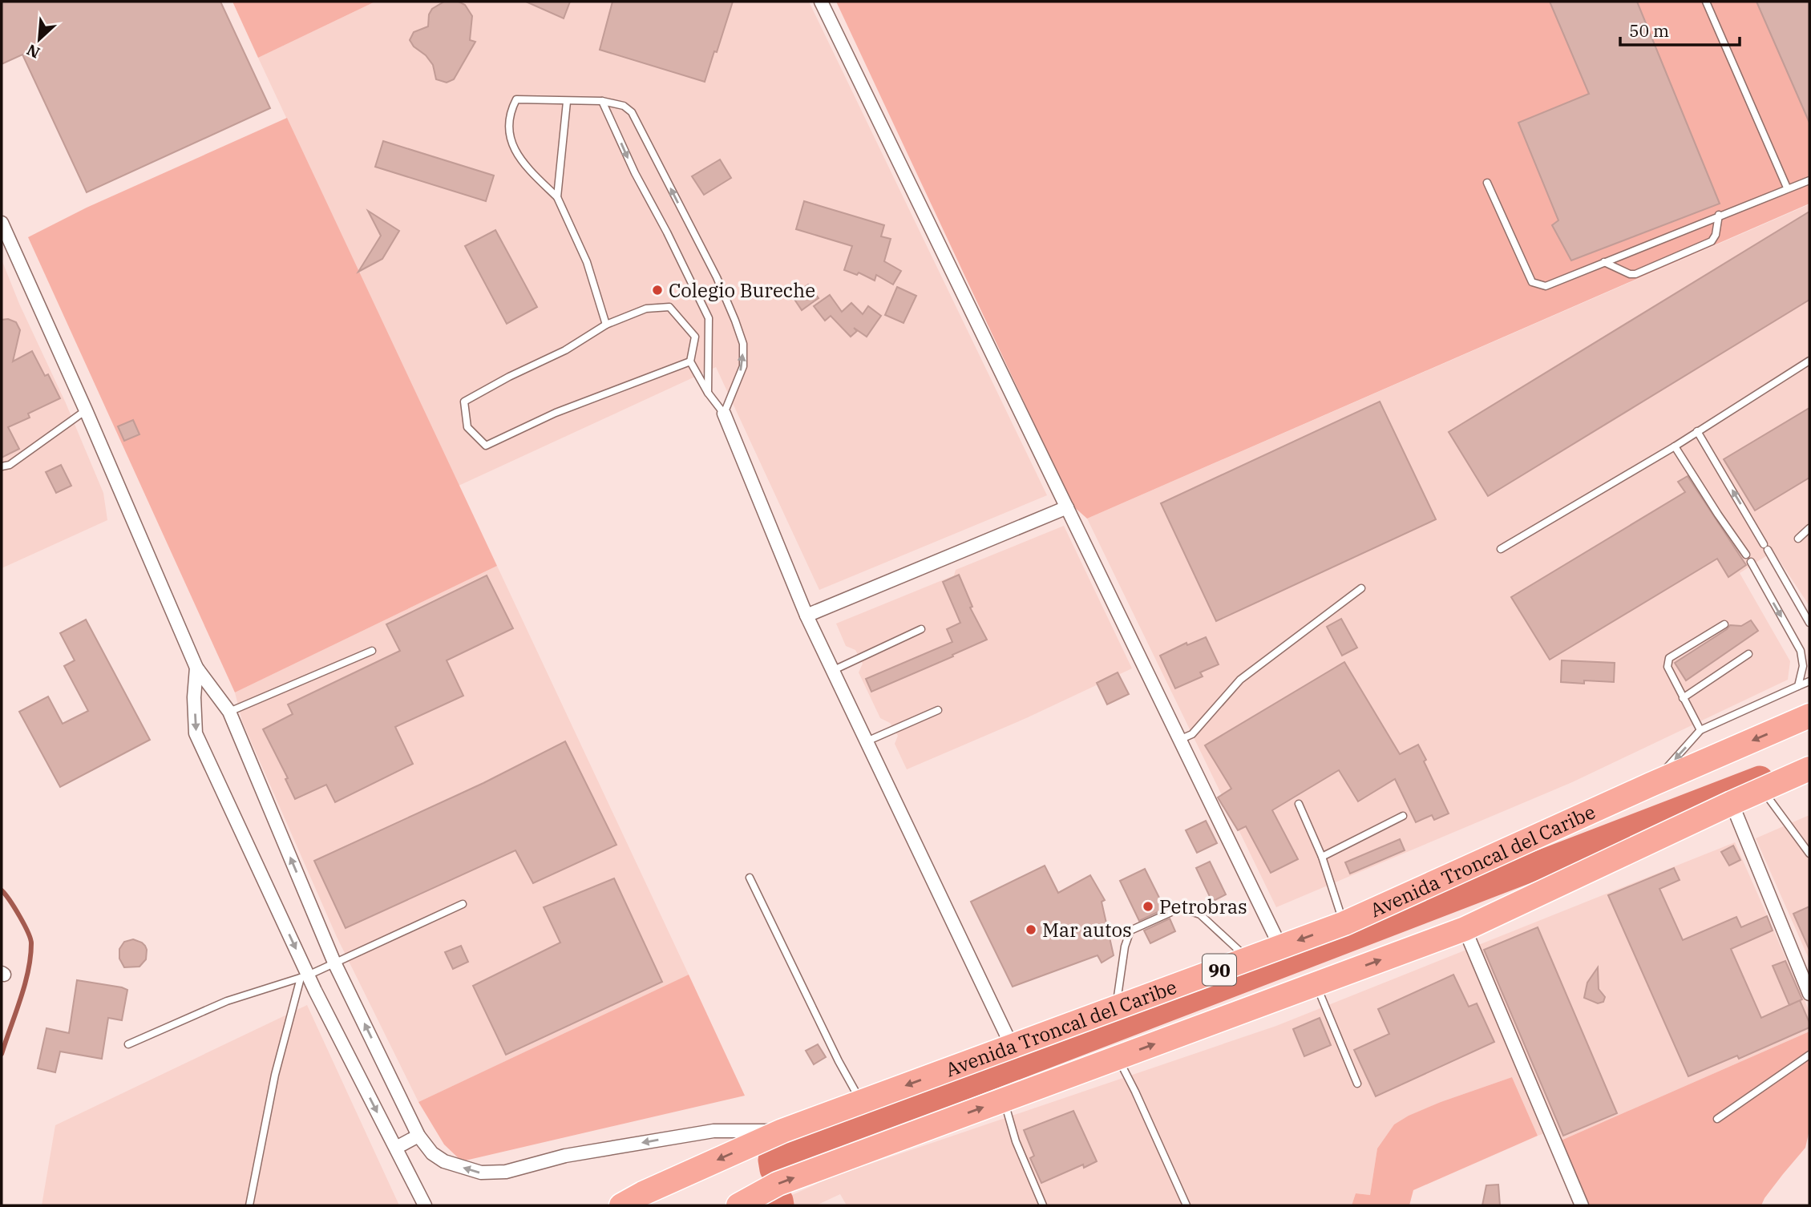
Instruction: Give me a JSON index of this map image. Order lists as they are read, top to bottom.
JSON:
{
  "streets": {
    "highway": ["Avenida Troncal del Caribe", "90"]
  },
  "places": ["Colegio Bureche", "Petrobras", "Mar autos"],
  "scale_bar": "50 m",
  "north": "bottom left"
}
